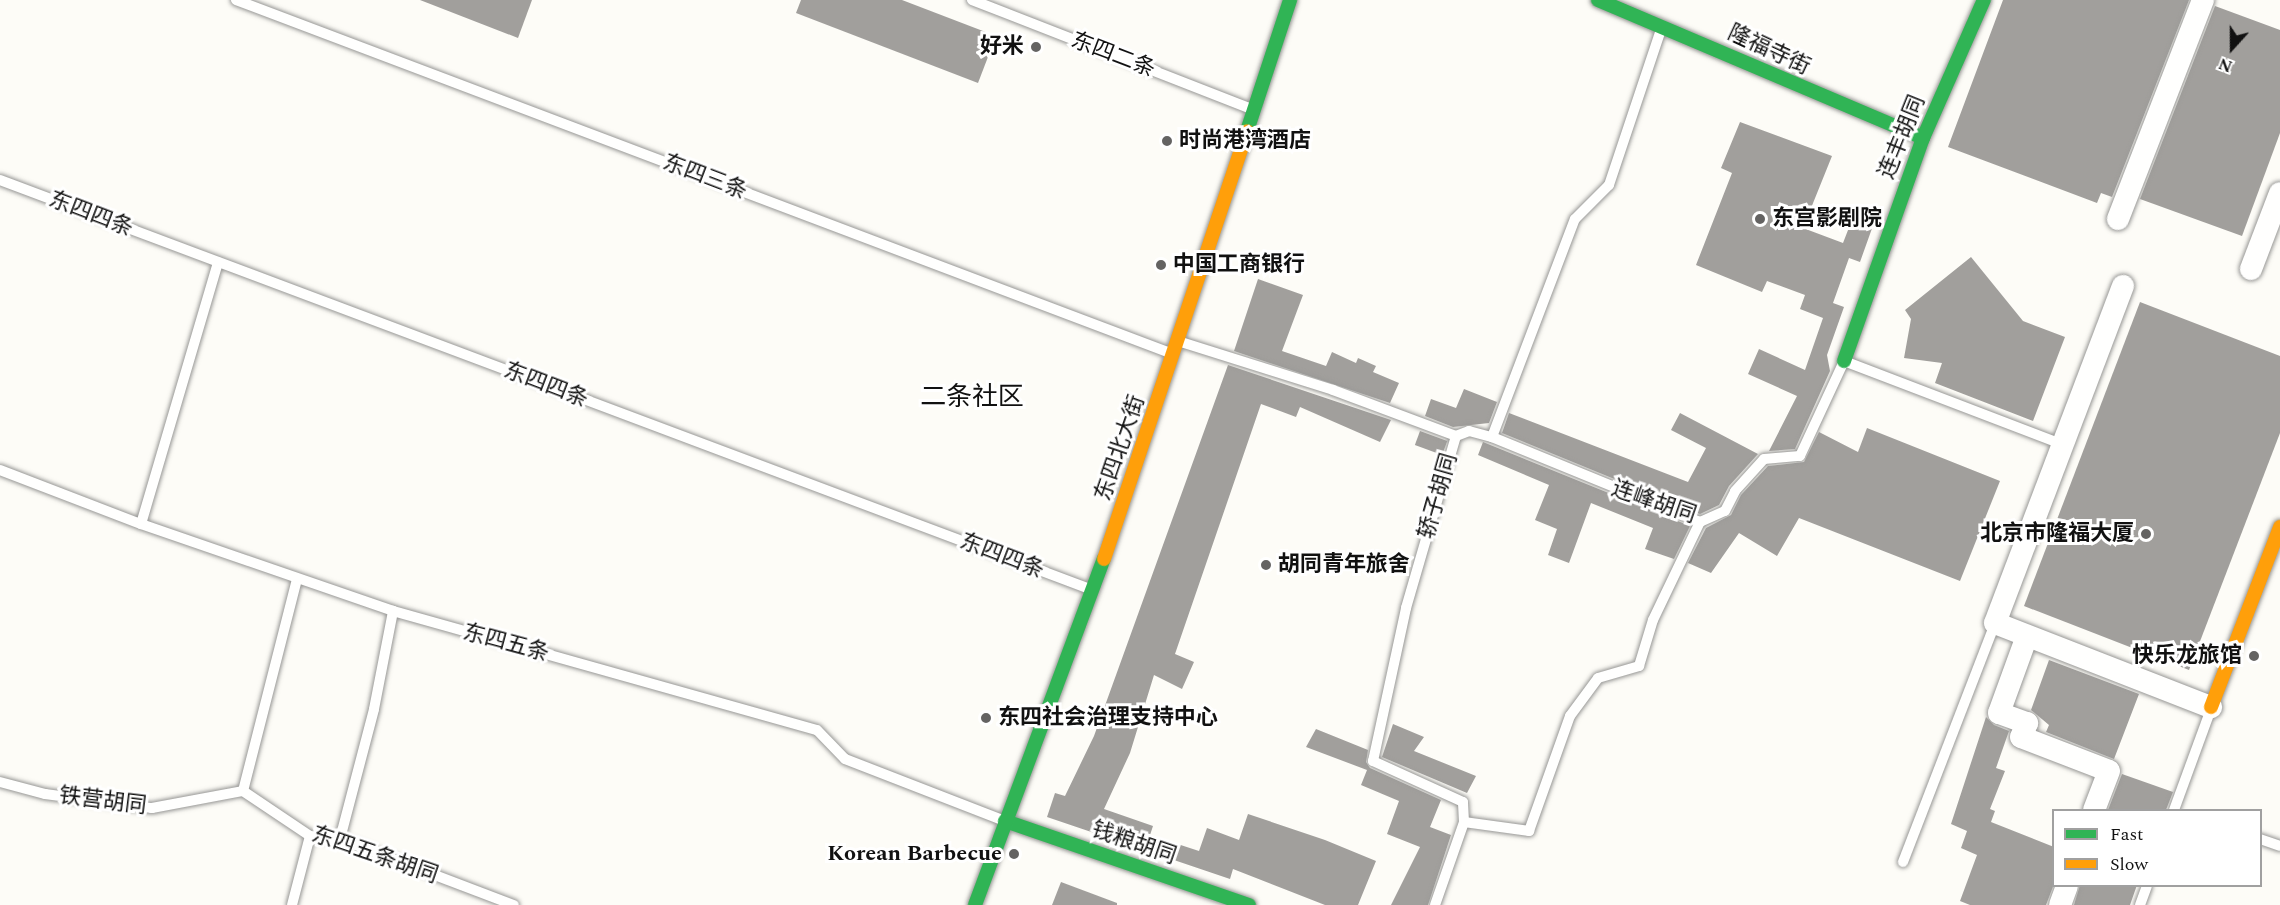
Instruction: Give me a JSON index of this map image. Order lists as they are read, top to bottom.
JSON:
{
  "streets": {
    "street": [
      "隆福寺街",
      "连丰胡同",
      "东四北大街",
      "钱粮胡同"
    ],
    "lane": [
      "东四二条",
      "东四三条",
      "东四四条",
      "轿子胡同",
      "连峰胡同",
      "东四五条",
      "铁营胡同",
      "东四五条胡同"
    ]
  },
  "crossings": [
    ["隆福寺街", "连丰胡同"],
    ["东四二条", "东四北大街"],
    ["连丰胡同", "连峰胡同"],
    ["东四三条", "东四北大街"],
    ["东四四条", "东四北大街"],
    ["东四北大街", "东四五条"],
    ["东四北大街", "钱粮胡同"],
    ["轿子胡同", "连峰胡同"],
    ["东四五条", "钱粮胡同"],
    ["铁营胡同", "东四五条胡同"]
  ],
  "districts": ["二条社区"],
  "places": [
    "好米",
    "时尚港湾酒店",
    "东宫影剧院",
    "中国工商银行",
    "北京市隆福大厦",
    "胡同青年旅舍",
    "快乐龙旅馆",
    "东四社会治理支持中心",
    "Korean Barbecue"
  ],
  "legend": ["Fast", "Slow"],
  "north": "bottom"
}
